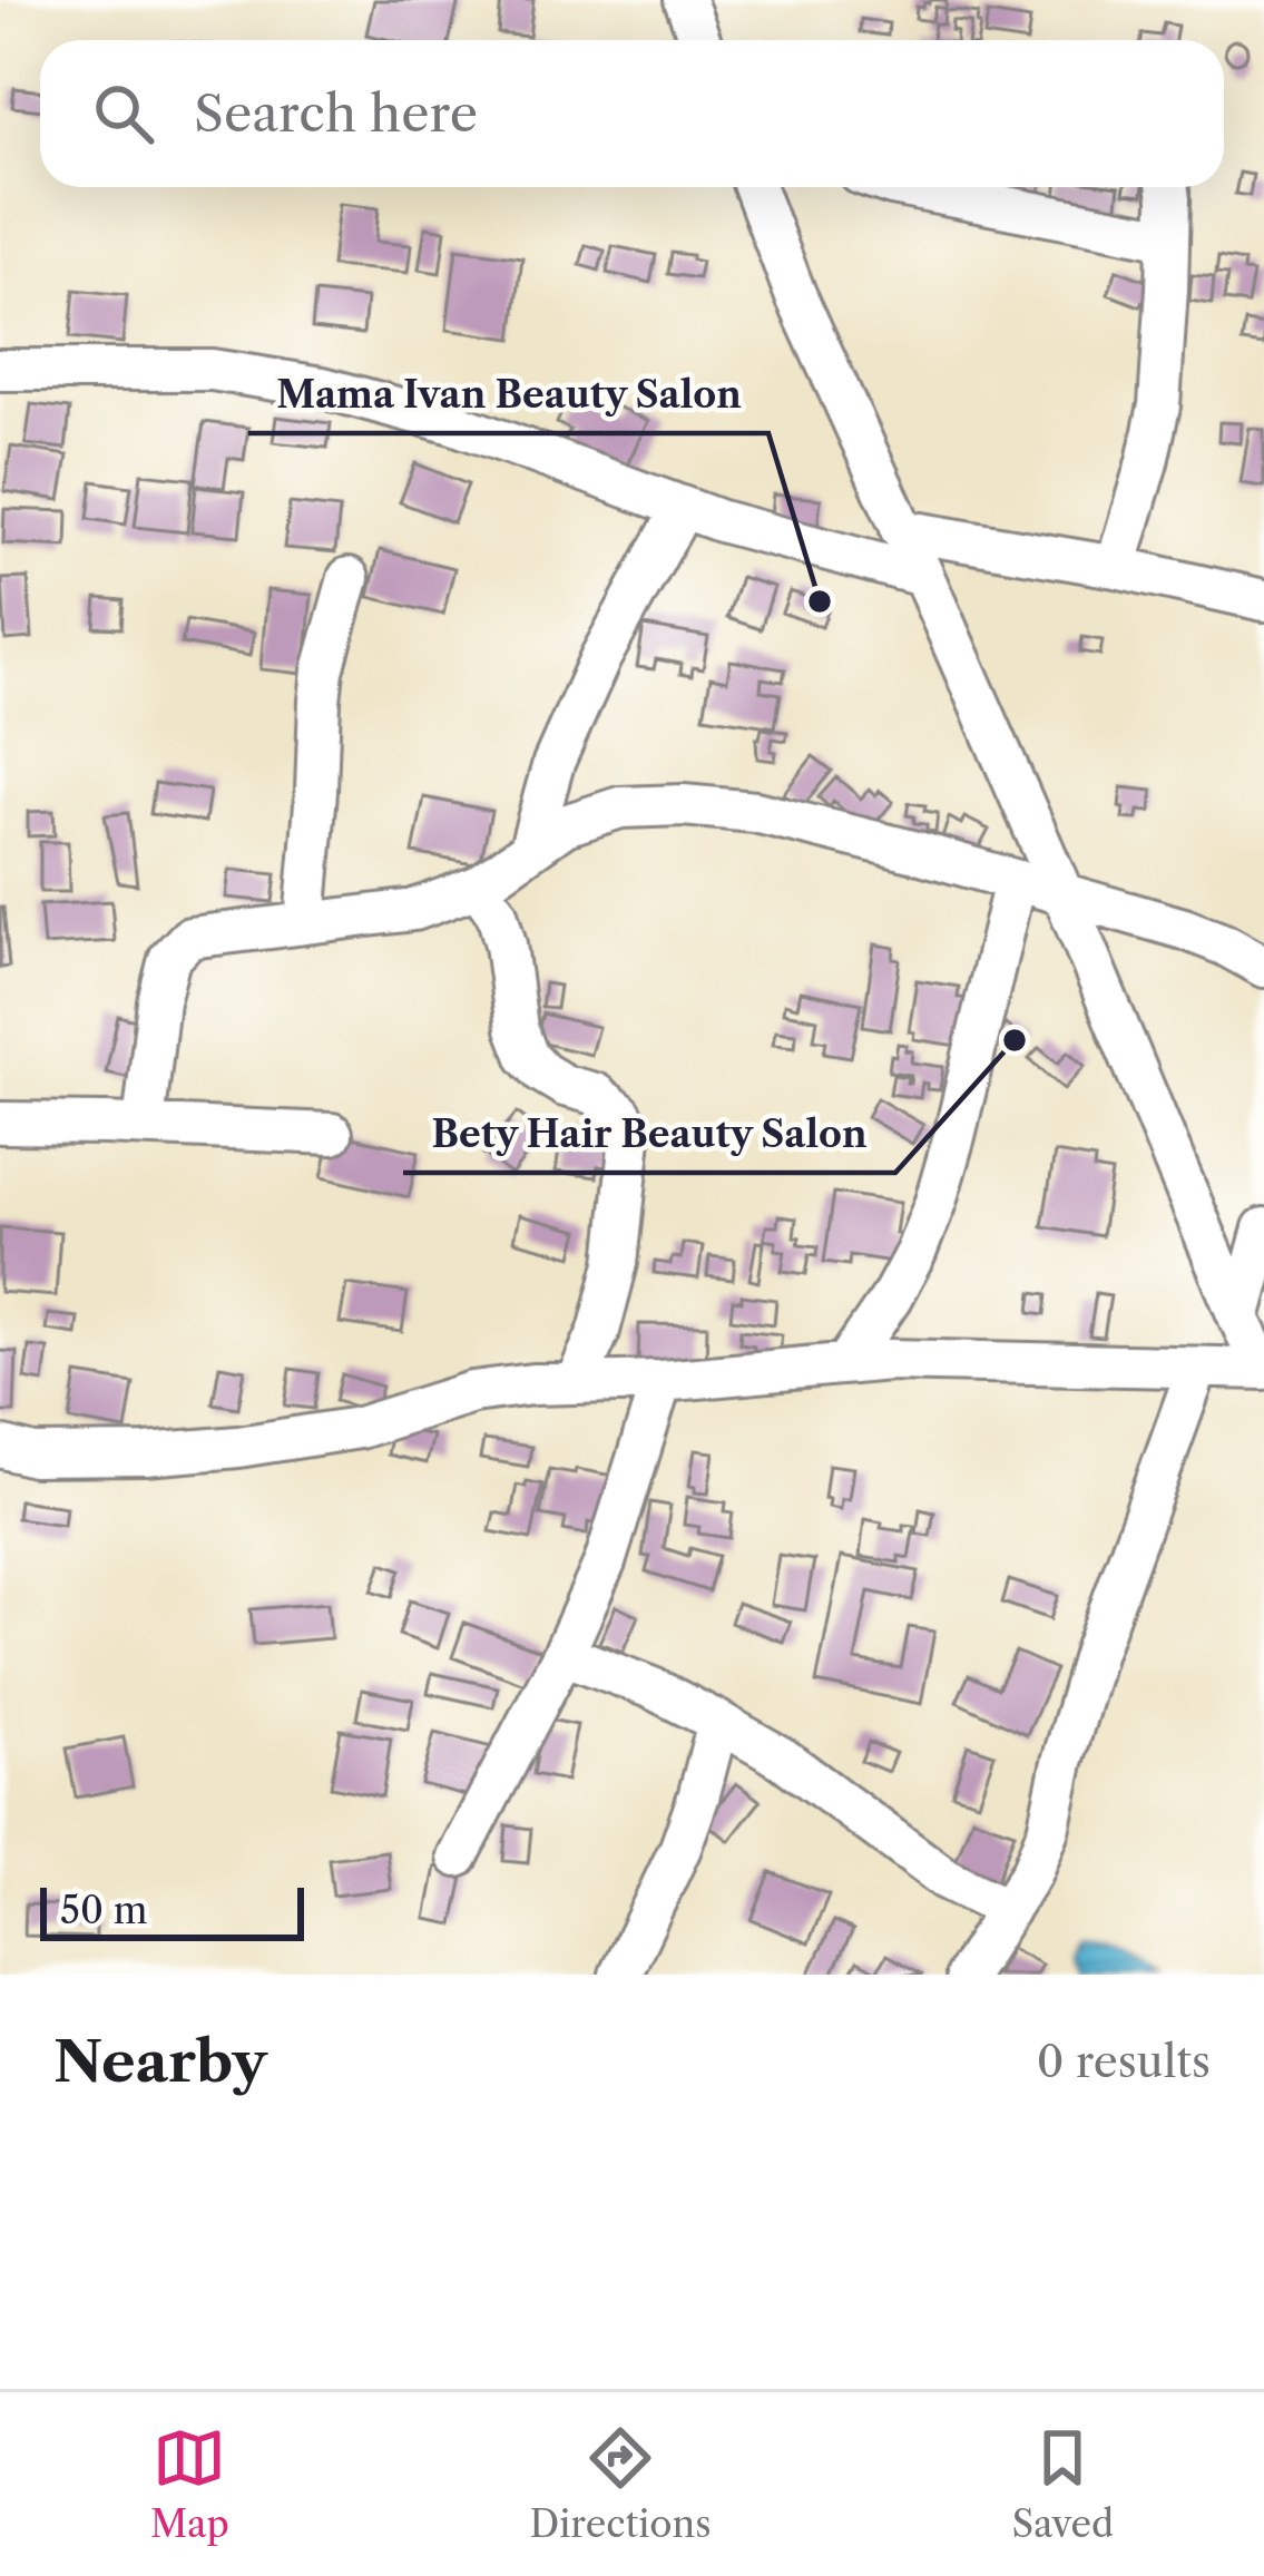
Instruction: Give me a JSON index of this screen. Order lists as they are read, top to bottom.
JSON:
{
  "places": ["Mama Ivan Beauty Salon", "Bety Hair Beauty Salon"],
  "scale_bar": "50 m",
  "page": {
    "search": "Search here",
    "scale": "50 m",
    "heading": ["Nearby", "0 results"],
    "nav": ["Map", "Directions", "Saved"]
  }
}
